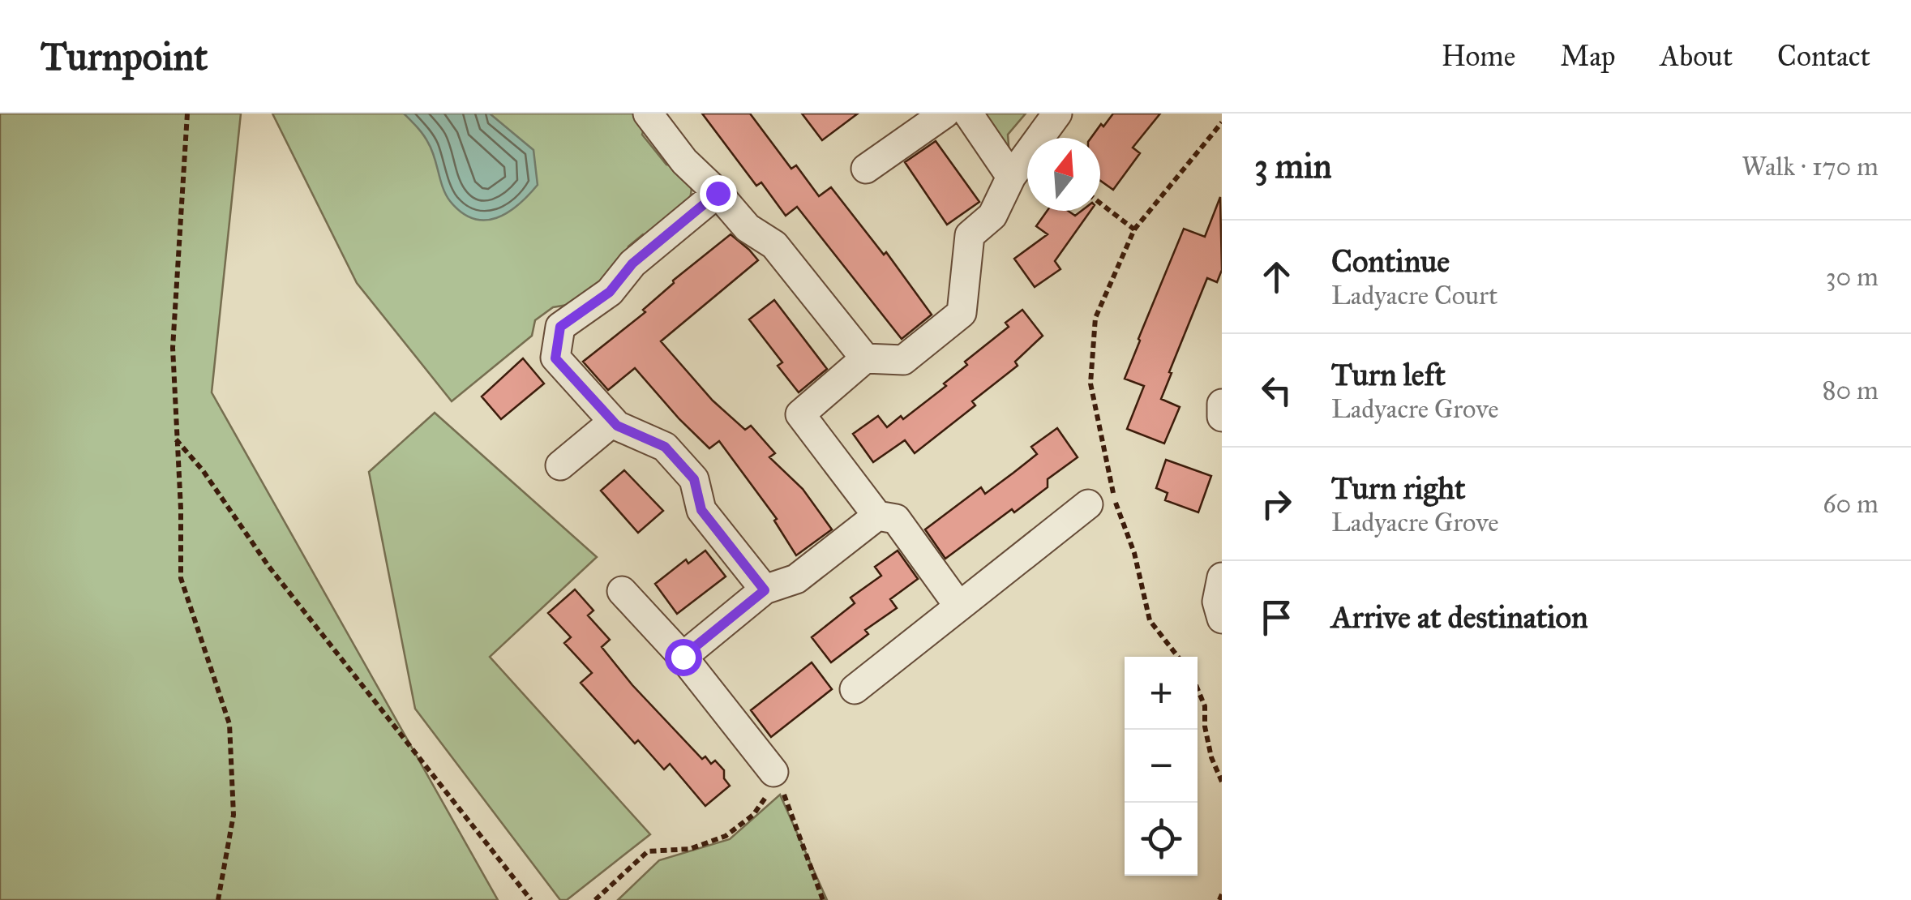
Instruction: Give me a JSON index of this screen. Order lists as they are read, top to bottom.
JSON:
{
  "north": "top",
  "page": {
    "header": "Turnpoint",
    "nav": [
      "Home",
      "Map",
      "About",
      "Contact"
    ],
    "heading": ["3 min", "Walk · 170 m"],
    "list": [
      ["Continue", "Ladyacre Court", "30 m"],
      ["Turn left", "Ladyacre Grove", "80 m"],
      ["Turn right", "Ladyacre Grove", "60 m"],
      "Arrive at destination"
    ],
    "map_buttons": ["+", "−"]
  }
}
